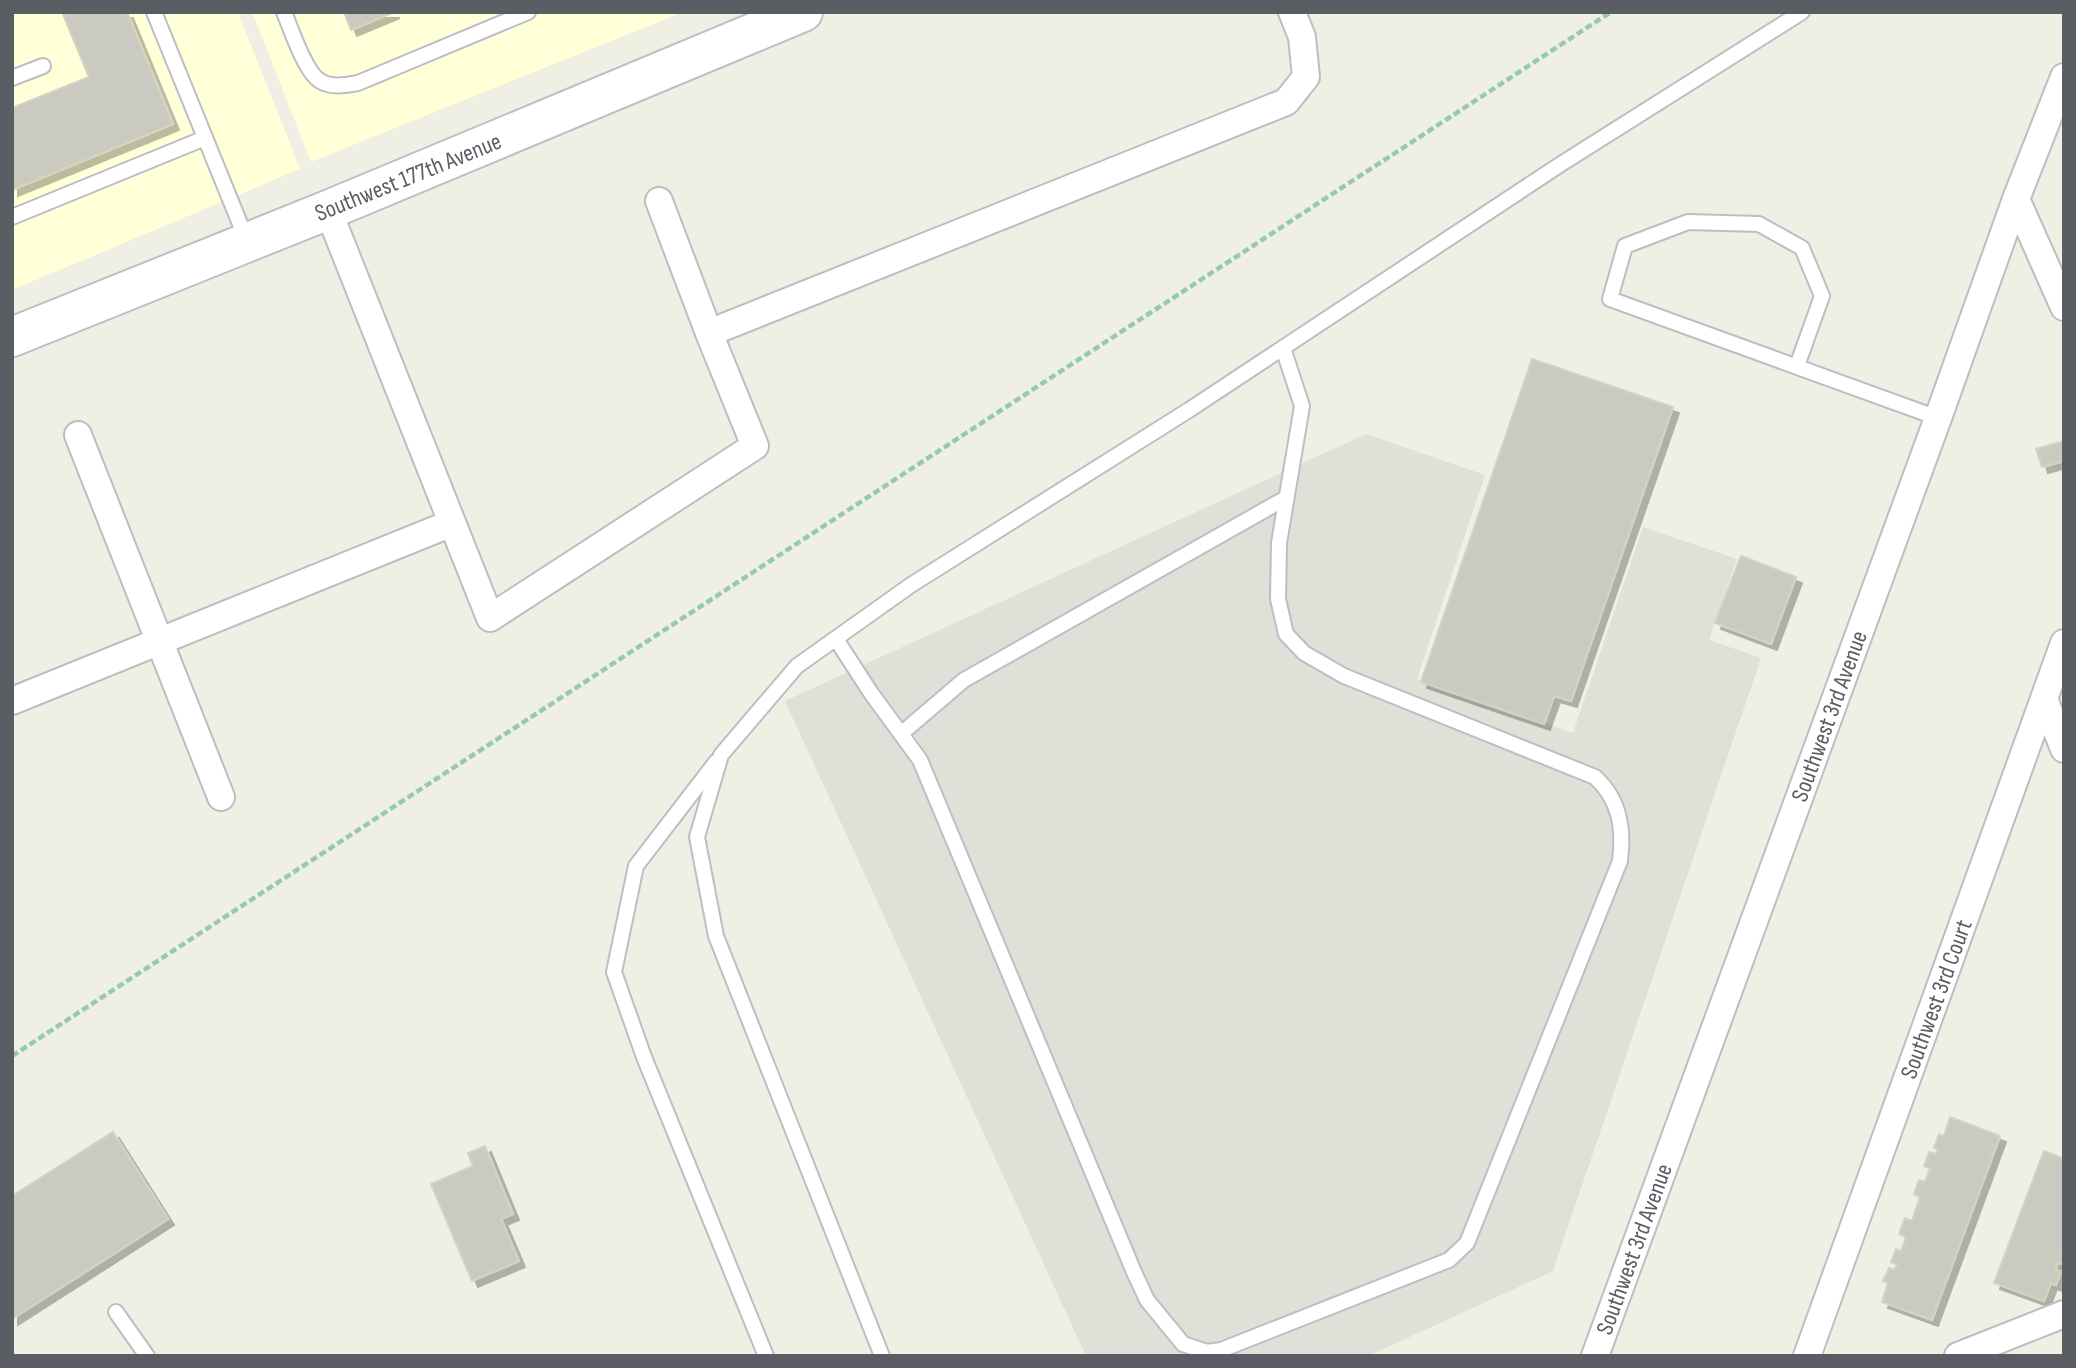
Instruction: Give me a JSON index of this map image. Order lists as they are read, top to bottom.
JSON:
{
  "streets": {
    "main road": ["Southwest 177th Avenue"],
    "street": ["Southwest 3rd Avenue", "Southwest 3rd Court"]
  }
}
